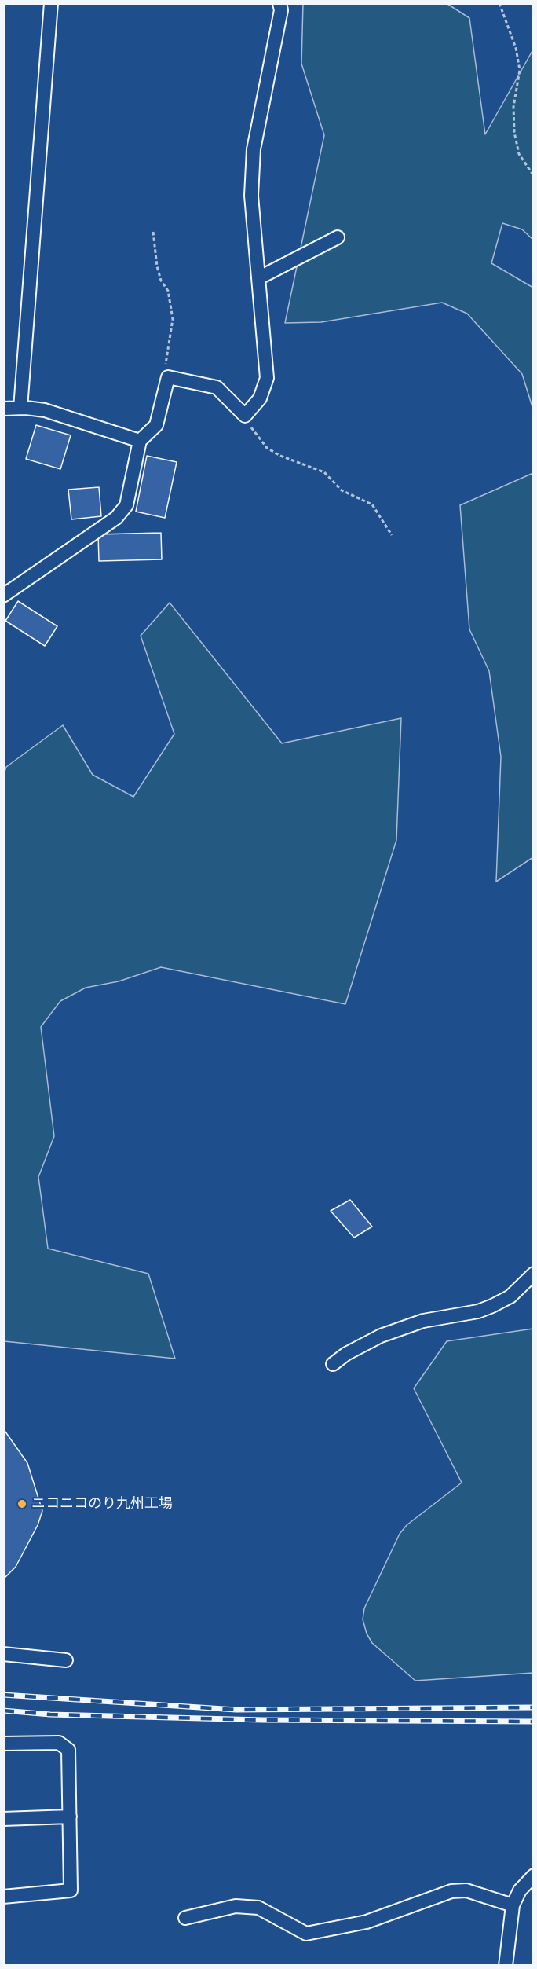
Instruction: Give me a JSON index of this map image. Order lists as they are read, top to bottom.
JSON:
{
  "places": ["ニコニコのり九州工場"]
}
